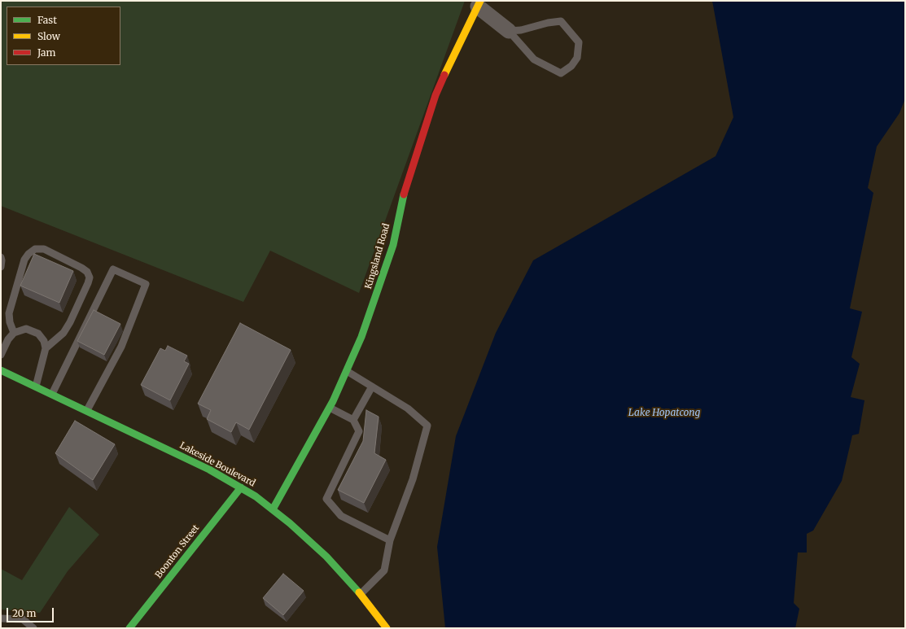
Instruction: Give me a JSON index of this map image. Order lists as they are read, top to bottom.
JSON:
{
  "streets": {
    "street": ["Kingsland Road", "Lakeside Boulevard", "Boonton Street"]
  },
  "crossings": [
    ["Kingsland Road", "Lakeside Boulevard"],
    ["Lakeside Boulevard", "Boonton Street"]
  ],
  "water": ["Lake Hopatcong"],
  "legend": ["Fast", "Slow", "Jam"],
  "scale_bar": "20 m"
}
